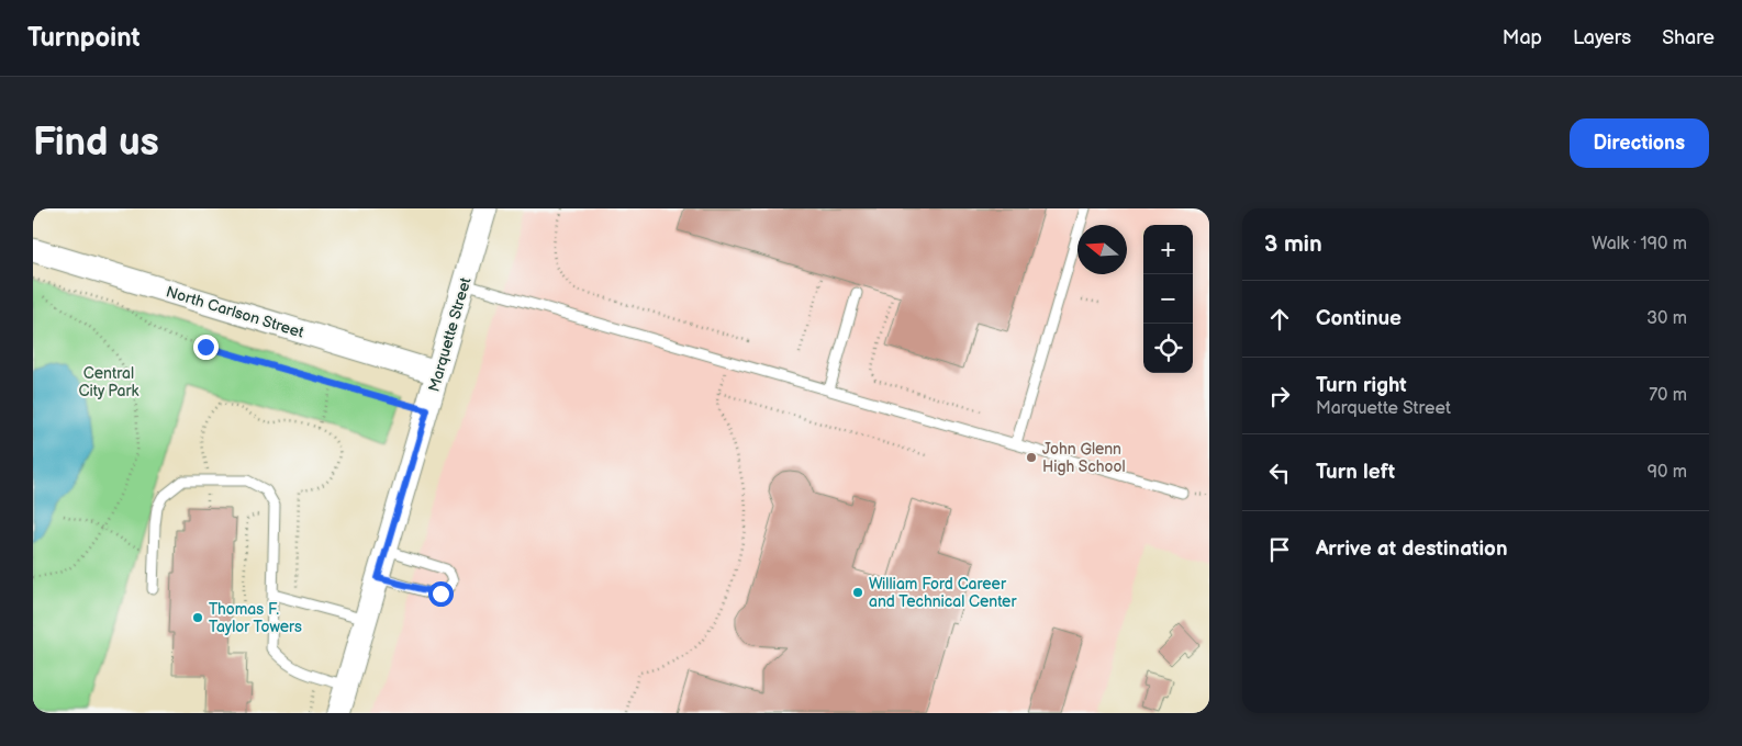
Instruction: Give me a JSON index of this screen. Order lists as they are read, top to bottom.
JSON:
{
  "streets": {
    "street": ["North Carlson Street", "Marquette Street"]
  },
  "crossings": [
    ["North Carlson Street", "Marquette Street"]
  ],
  "parks": ["Central City Park"],
  "places": ["John Glenn High School", "William Ford Career and Technical Center", "Thomas F. Taylor Towers"],
  "north": "left",
  "page": {
    "header": "Turnpoint",
    "nav": ["Map", "Layers", "Share"],
    "buttons": "Directions",
    "title": "Find us",
    "heading": ["3 min", "Walk · 190 m"],
    "map_buttons": ["+", "−"],
    "list": [
      ["Continue", "30 m"],
      ["Turn right", "Marquette Street", "70 m"],
      ["Turn left", "90 m"],
      "Arrive at destination"
    ]
  }
}
